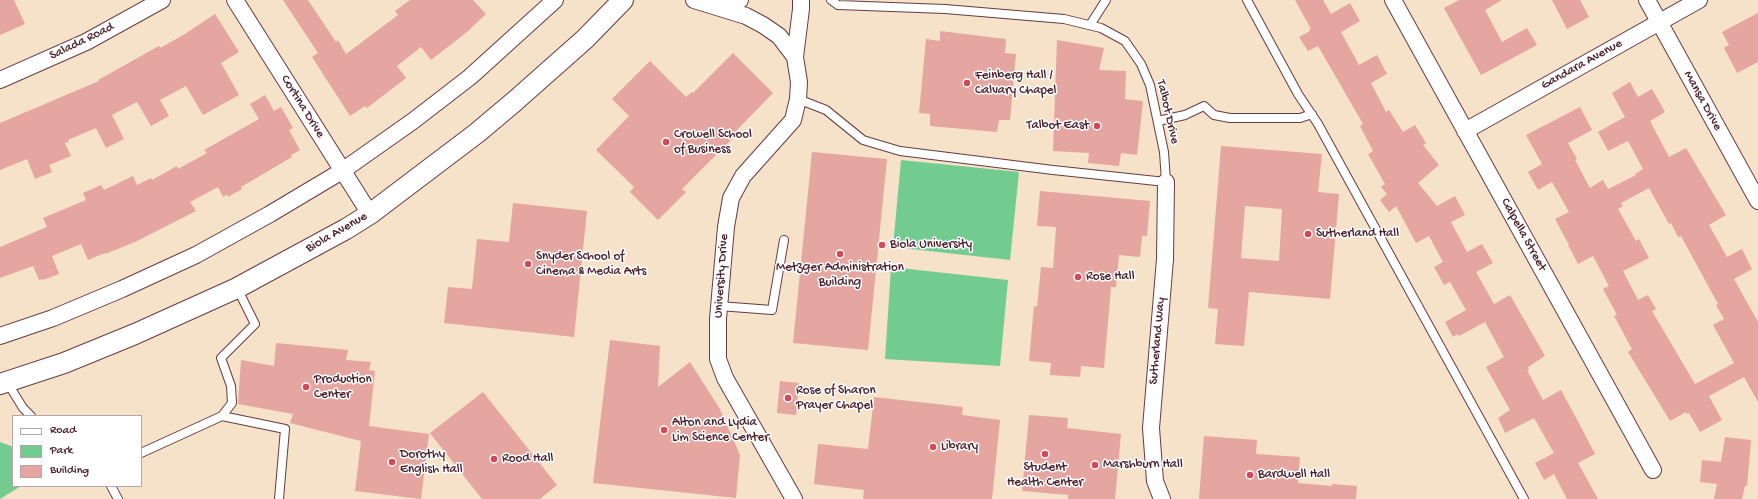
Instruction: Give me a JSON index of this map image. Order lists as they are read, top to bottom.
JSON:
{
  "streets": {
    "street": [
      "Salada Road",
      "Gandara Avenue",
      "Mansa Drive",
      "Cortina Drive",
      "Biola Avenue",
      "Calpella Street",
      "University Drive",
      "Sutherland Way"
    ],
    "lane": ["Talbot Drive"]
  },
  "crossings": [
    ["Gandara Avenue", "Mansa Drive"],
    ["Gandara Avenue", "Calpella Street"],
    ["Cortina Drive", "Biola Avenue"],
    ["Talbot Drive", "Sutherland Way"]
  ],
  "places": [
    "Feinberg Hall / Calvary Chapel",
    "Talbot East",
    "Crowell School of Business",
    "Sutherland Hall",
    "Biola University",
    "Metzger Administration Building",
    "Snyder School of Cinema & Media Arts",
    "Rose Hall",
    "Production Center",
    "Rose of Sharon Prayer Chapel",
    "Alton and Lydia Lim Science Center",
    "Library",
    "Student Health Center",
    "Rood Hall",
    "Dorothy English Hall",
    "Marshburn Hall",
    "Bardwell Hall"
  ],
  "legend": ["Road", "Park", "Building"]
}
